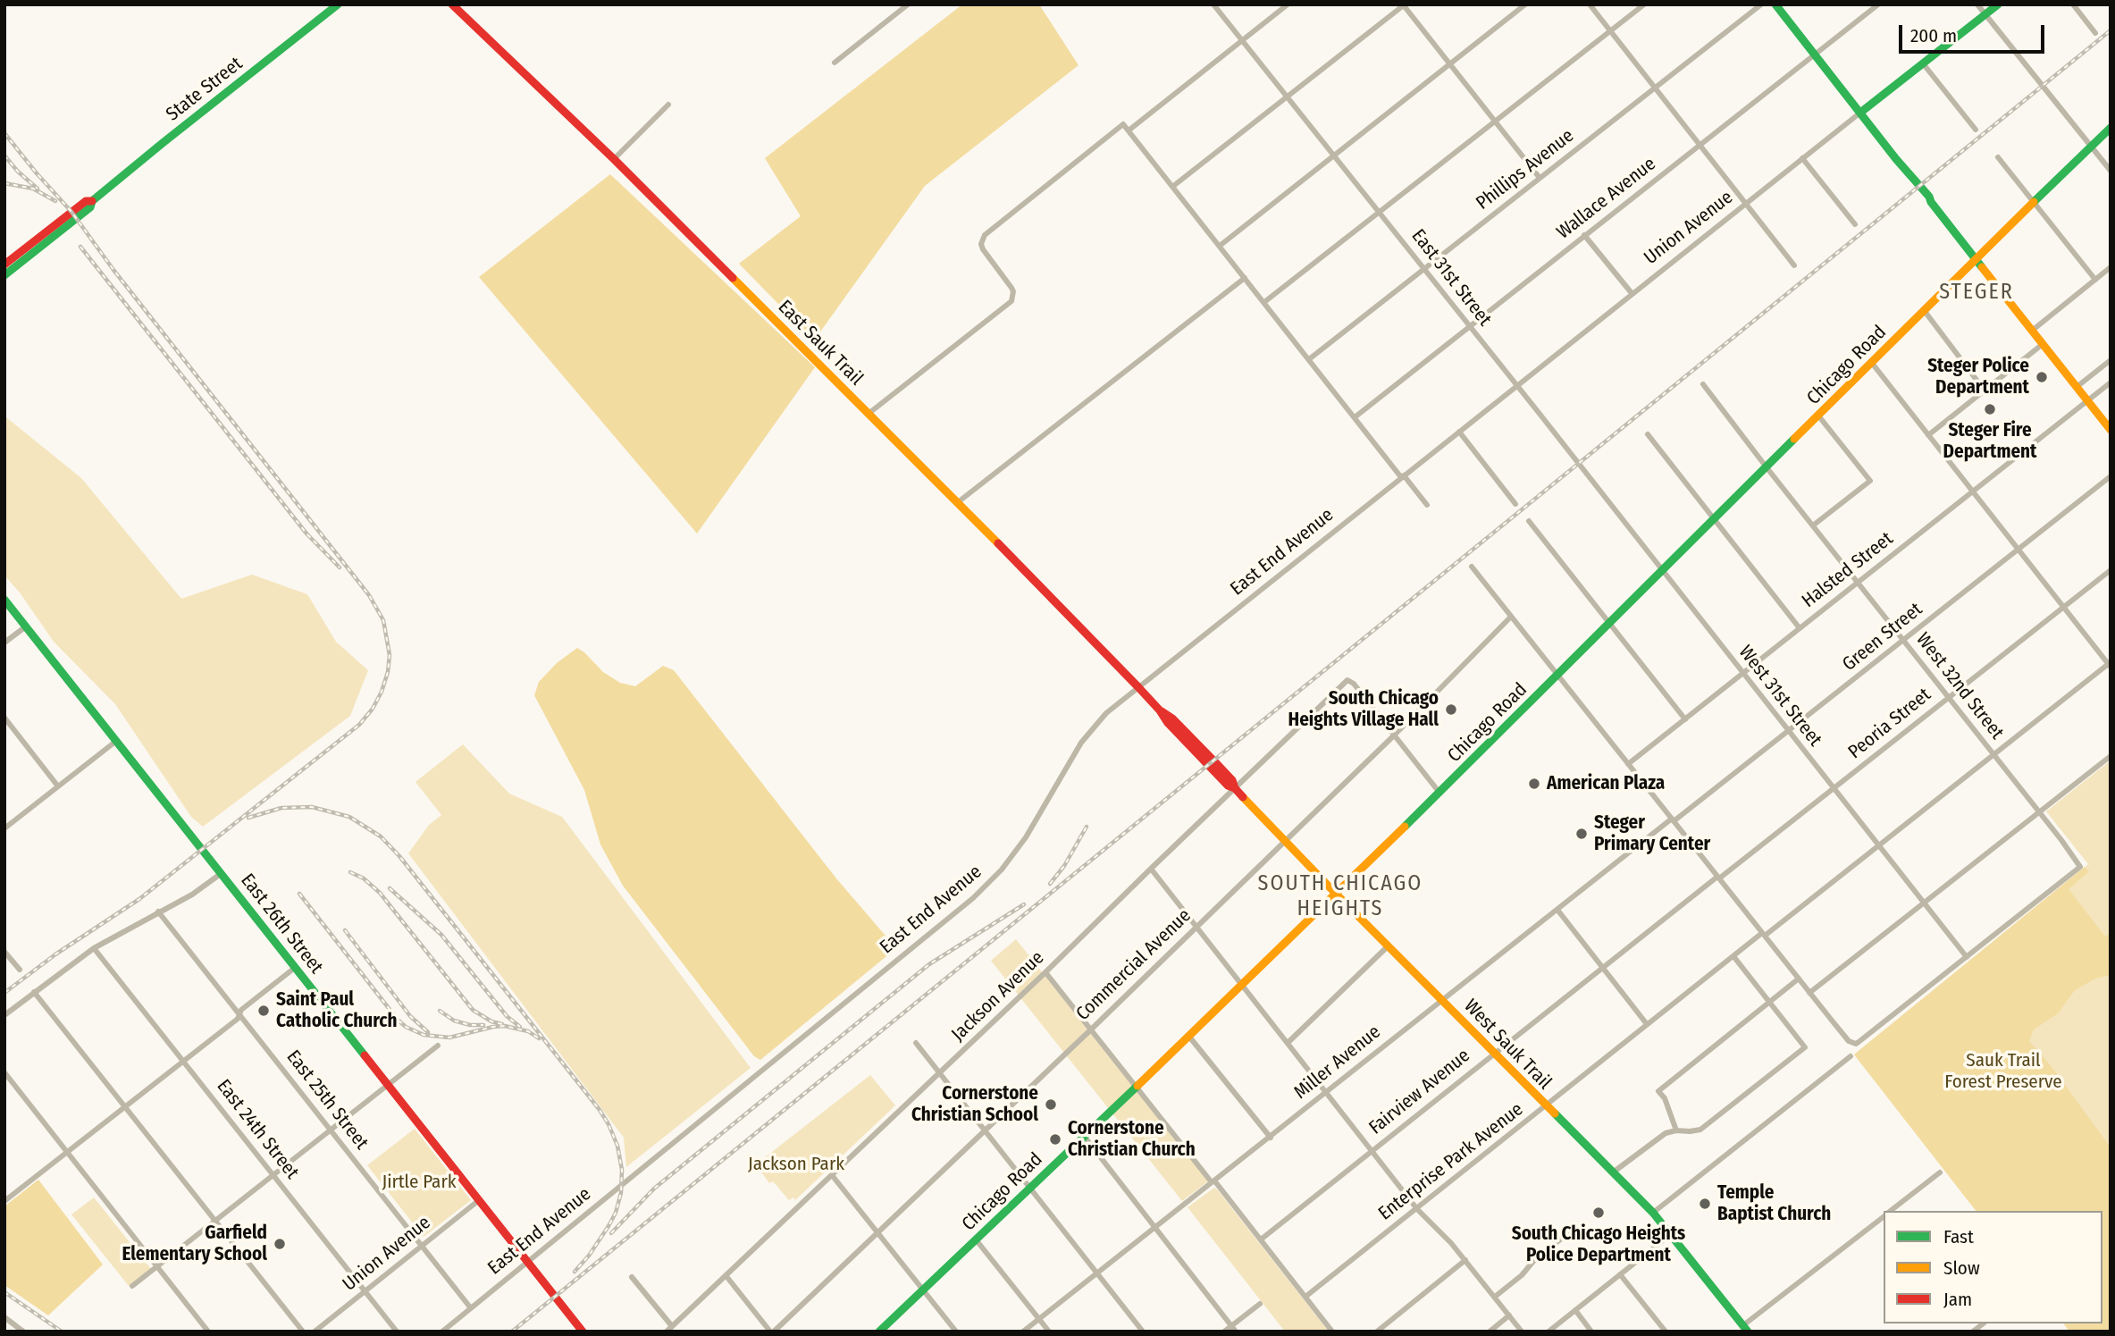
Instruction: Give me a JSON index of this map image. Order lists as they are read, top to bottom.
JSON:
{
  "streets": {
    "main road": [
      "State Street",
      "Union Avenue",
      "East Sauk Trail",
      "Chicago Road",
      "East 26th Street",
      "West Sauk Trail"
    ],
    "street": [
      "Phillips Avenue",
      "Wallace Avenue",
      "East 31st Street",
      "East End Avenue",
      "Halsted Street",
      "Green Street",
      "West 32nd Street",
      "West 31st Street",
      "Peoria Street",
      "Commercial Avenue",
      "Jackson Avenue",
      "Miller Avenue",
      "Fairview Avenue",
      "East 25th Street",
      "East 24th Street",
      "Enterprise Park Avenue"
    ]
  },
  "crossings": [
    ["Phillips Avenue", "East 31st Street"],
    ["Wallace Avenue", "East 31st Street"],
    ["Union Avenue", "East 31st Street"],
    ["Union Avenue", "East End Avenue"],
    ["Union Avenue", "East 26th Street"],
    ["Union Avenue", "East 25th Street"],
    ["Union Avenue", "East 24th Street"],
    ["East 31st Street", "Chicago Road"],
    ["East 31st Street", "West 31st Street"],
    ["East Sauk Trail", "East End Avenue"],
    ["East Sauk Trail", "West Sauk Trail"],
    ["Chicago Road", "West 32nd Street"],
    ["Chicago Road", "West 31st Street"],
    ["Chicago Road", "West Sauk Trail"],
    ["East End Avenue", "East 26th Street"],
    ["East End Avenue", "East 25th Street"],
    ["Halsted Street", "West 32nd Street"],
    ["Halsted Street", "West 31st Street"],
    ["Green Street", "West 32nd Street"],
    ["Green Street", "West 31st Street"],
    ["Green Street", "Miller Avenue"],
    ["West 32nd Street", "West 31st Street"],
    ["West 32nd Street", "Peoria Street"],
    ["West 32nd Street", "Enterprise Park Avenue"],
    ["West 31st Street", "Peoria Street"],
    ["West 31st Street", "Enterprise Park Avenue"],
    ["Peoria Street", "Fairview Avenue"],
    ["Commercial Avenue", "Jackson Avenue"],
    ["Commercial Avenue", "West Sauk Trail"],
    ["Jackson Avenue", "West Sauk Trail"],
    ["West Sauk Trail", "Miller Avenue"],
    ["West Sauk Trail", "Fairview Avenue"],
    ["West Sauk Trail", "Enterprise Park Avenue"]
  ],
  "districts": ["STEGER", "SOUTH CHICAGO HEIGHTS"],
  "parks": ["Sauk Trail Forest Preserve", "Jackson Park", "Jirtle Park"],
  "places": [
    "Steger Police Department",
    "Steger Fire Department",
    "South Chicago Heights Village Hall",
    "American Plaza",
    "Steger Primary Center",
    "Saint Paul Catholic Church",
    "Cornerstone Christian School",
    "Cornerstone Christian Church",
    "Temple Baptist Church",
    "South Chicago Heights Police Department",
    "Garfield Elementary School"
  ],
  "legend": ["Fast", "Slow", "Jam"],
  "scale_bar": "200 m"
}
